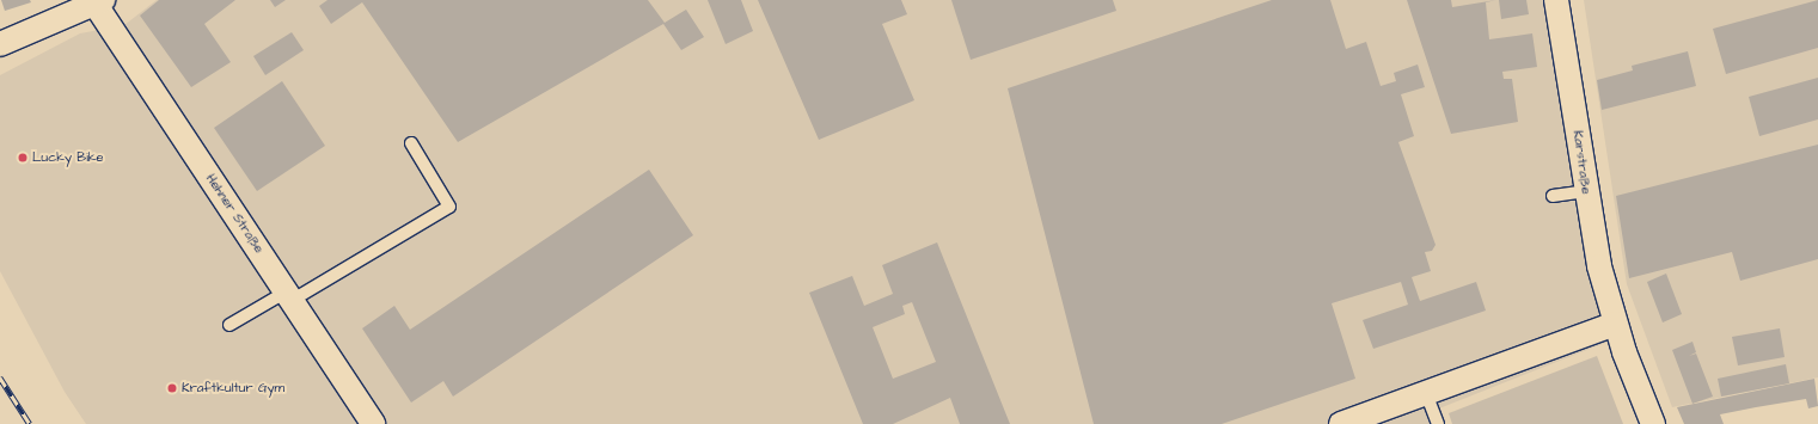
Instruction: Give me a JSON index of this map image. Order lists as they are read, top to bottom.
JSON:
{
  "streets": {
    "street": ["Karstraße", "Hehner Straße"]
  },
  "places": ["Lucky Bike", "Kraftkultur Gym"]
}
